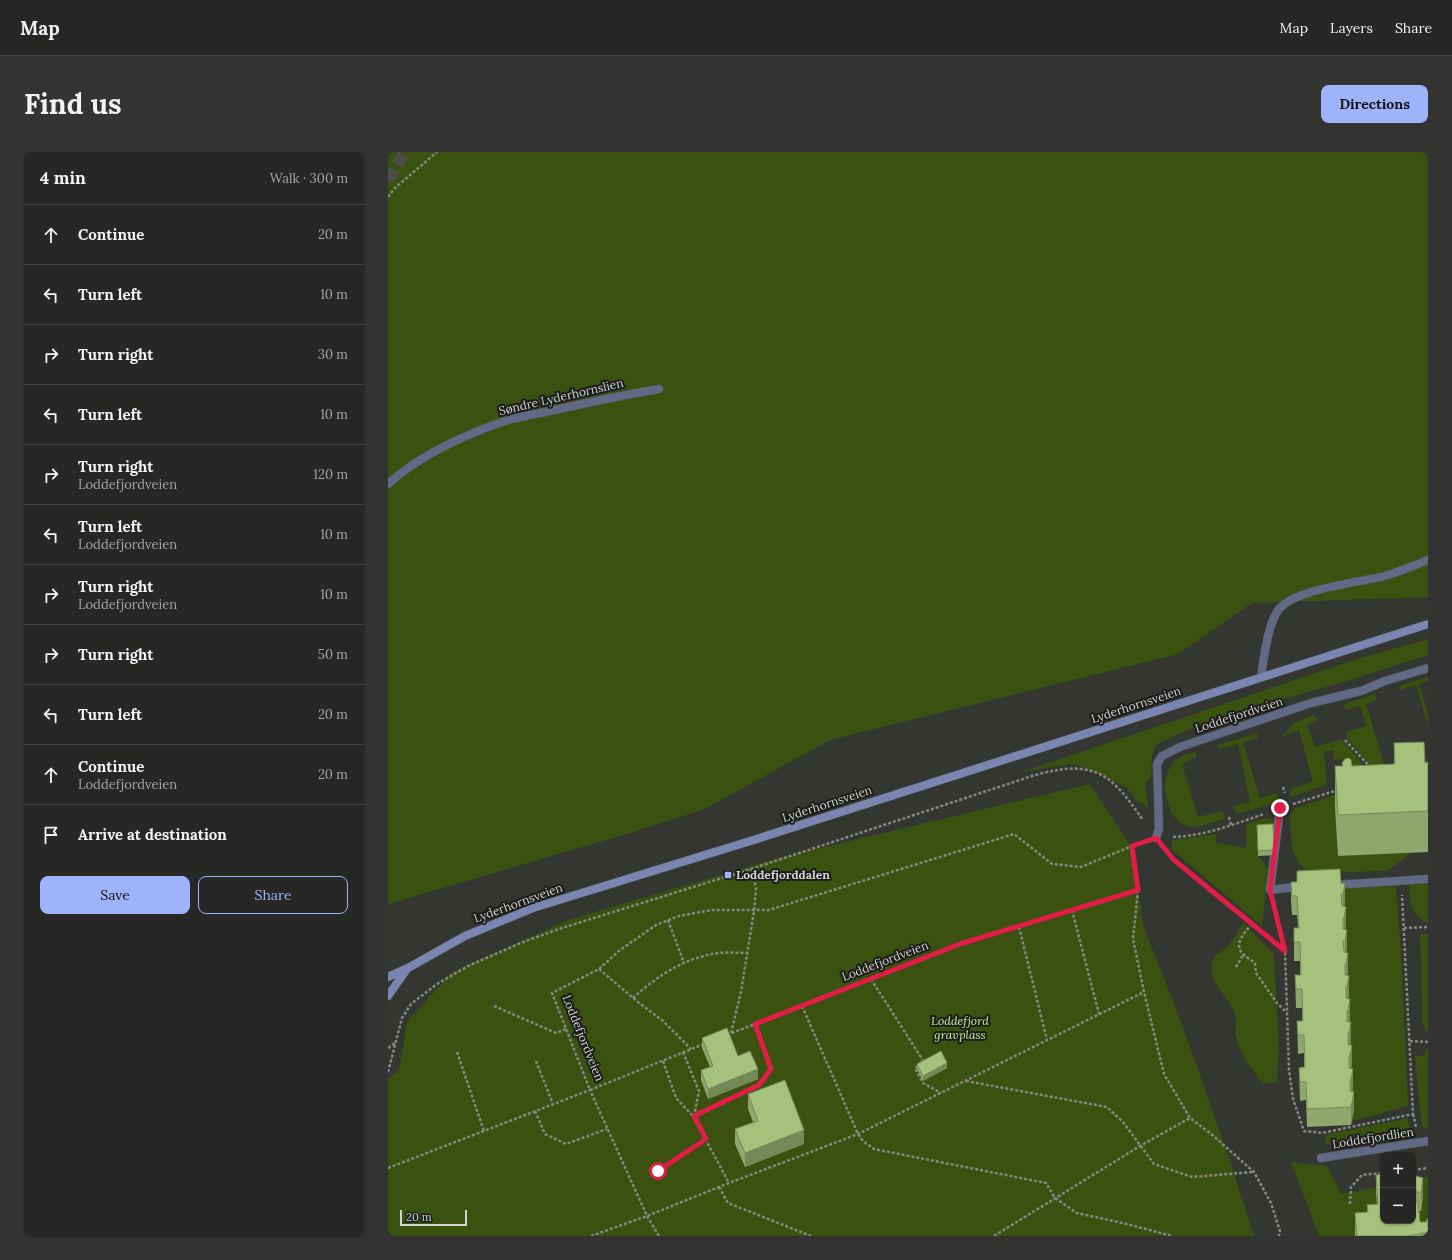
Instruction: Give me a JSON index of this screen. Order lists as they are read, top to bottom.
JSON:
{
  "streets": {
    "main road": ["Lyderhornsveien"],
    "street": ["Søndre Lyderhornslien", "Loddefjordveien", "Loddefjordlien"]
  },
  "parks": ["Loddefjord gravplass"],
  "places": {
    "transit": ["Loddefjorddalen"]
  },
  "scale_bar": "20 m",
  "page": {
    "header": "Map",
    "nav": ["Map", "Layers", "Share"],
    "buttons": [
      "Directions",
      ["Save", "Share"]
    ],
    "title": "Find us",
    "heading": ["4 min", "Walk · 300 m"],
    "list": [
      ["Continue", "20 m"],
      ["Turn left", "10 m"],
      ["Turn right", "30 m"],
      ["Turn left", "10 m"],
      ["Turn right", "Loddefjordveien", "120 m"],
      ["Turn left", "Loddefjordveien", "10 m"],
      ["Turn right", "Loddefjordveien", "10 m"],
      ["Turn right", "50 m"],
      ["Turn left", "20 m"],
      ["Continue", "Loddefjordveien", "20 m"],
      "Arrive at destination"
    ],
    "map_buttons": ["+", "−"],
    "scale": "20 m"
  }
}
